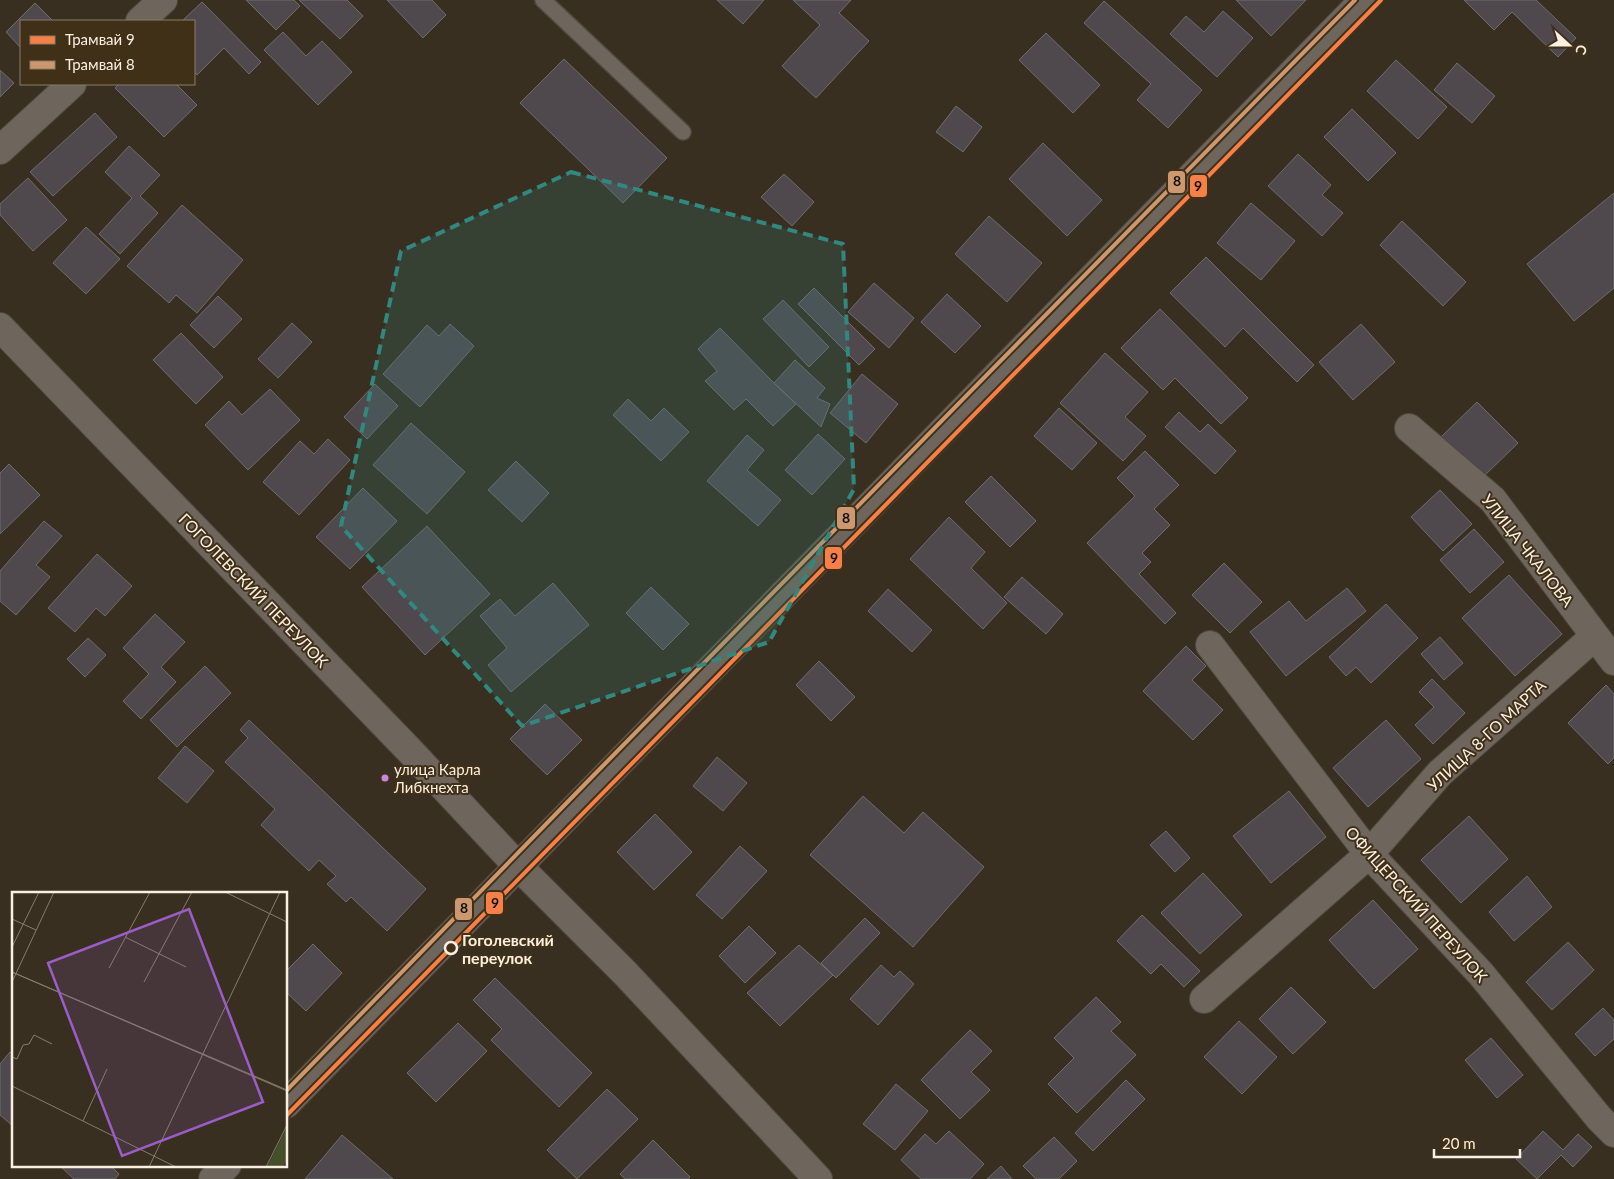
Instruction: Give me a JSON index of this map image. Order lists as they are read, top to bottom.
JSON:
{
  "streets": {
    "street": [
      "УЛИЦА ЧКАЛОВА",
      "ГОГОЛЕВСКИЙ ПЕРЕУЛОК",
      "УЛИЦА 8-ГО МАРТА",
      "ОФИЦЕРСКИЙ ПЕРЕУЛОК"
    ]
  },
  "crossings": [
    ["УЛИЦА ЧКАЛОВА", "УЛИЦА 8-ГО МАРТА"],
    ["УЛИЦА 8-ГО МАРТА", "ОФИЦЕРСКИЙ ПЕРЕУЛОК"]
  ],
  "places": ["улица Карла Либкнехта", "Гоголевский переулок"],
  "lines": ["tram line 9", "tram line 8"],
  "legend": ["Трамвай 9", "Трамвай 8"],
  "scale_bar": "20 m",
  "north": "right"
}
